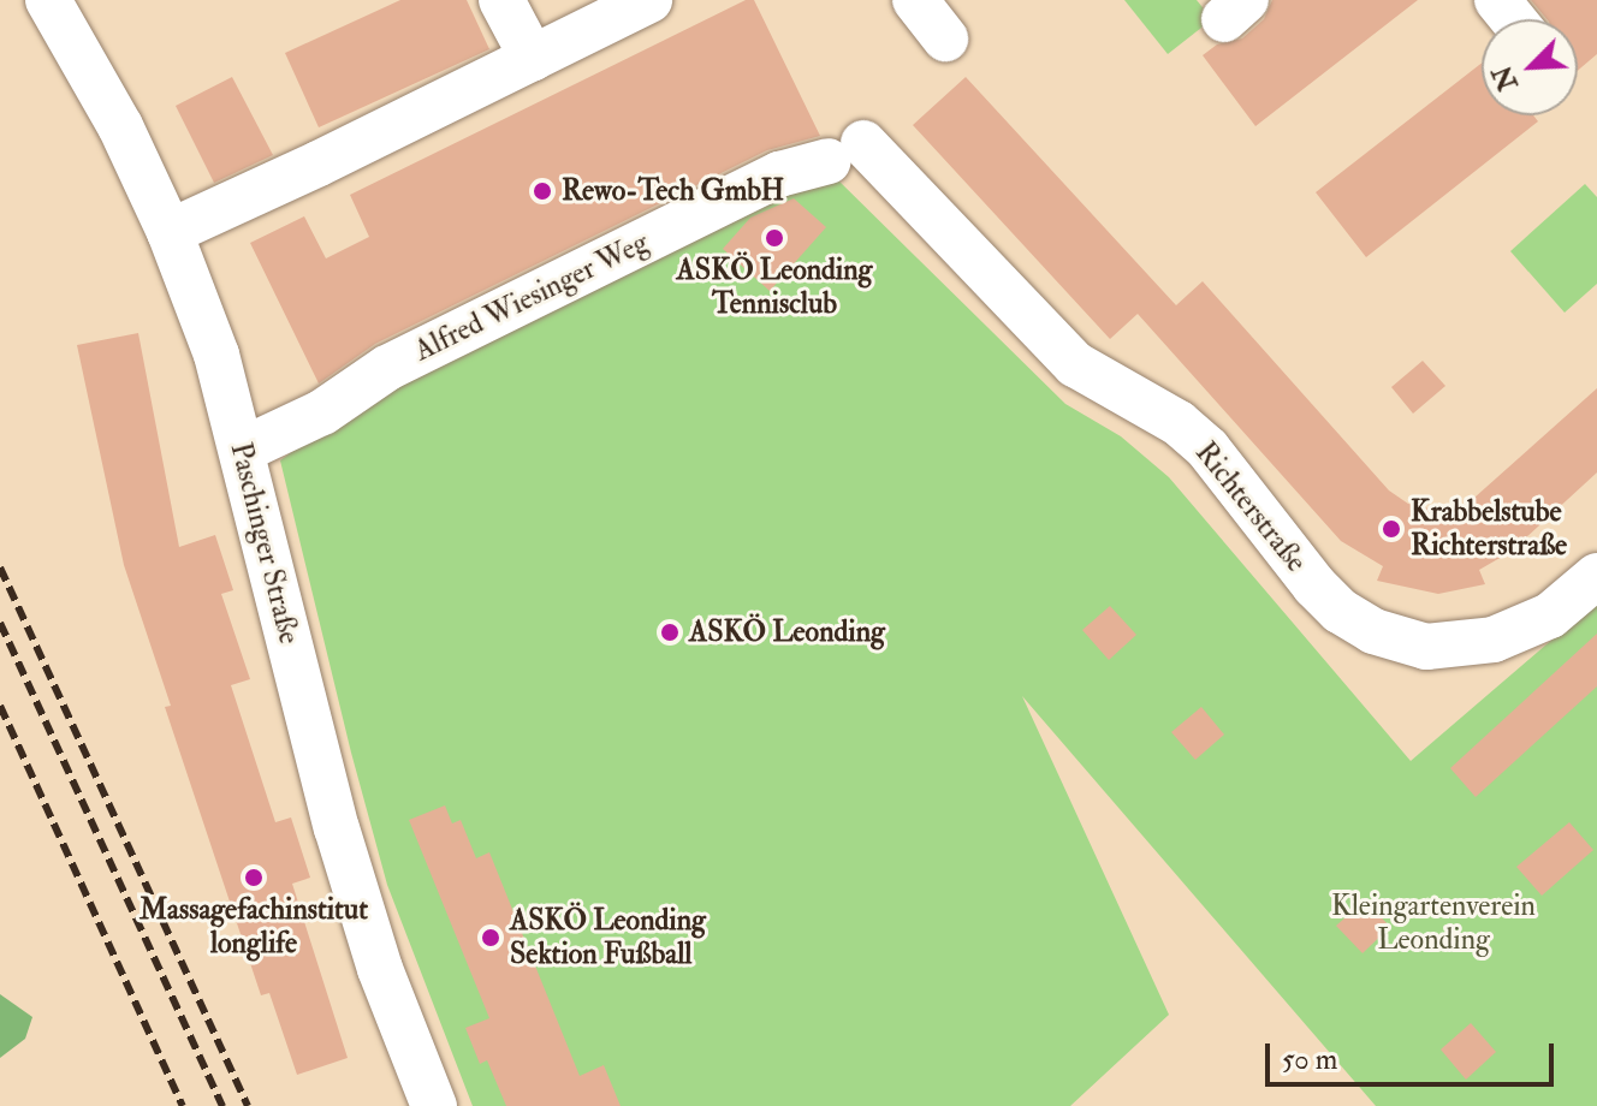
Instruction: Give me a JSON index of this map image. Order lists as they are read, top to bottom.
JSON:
{
  "streets": {
    "street": ["Alfred Wiesinger Weg", "Richterstraße", "Paschinger Straße"]
  },
  "crossings": [
    ["Alfred Wiesinger Weg", "Richterstraße"],
    ["Alfred Wiesinger Weg", "Paschinger Straße"]
  ],
  "parks": ["Kleingartenverein Leonding"],
  "places": [
    "Rewo-Tech GmbH",
    "ASKÖ Leonding Tennisclub",
    "Krabbelstube Richterstraße",
    "ASKÖ Leonding",
    "Massagefachinstitut longlife",
    "ASKÖ Leonding Sektion Fußball"
  ],
  "scale_bar": "50 m",
  "north": "bottom left"
}
